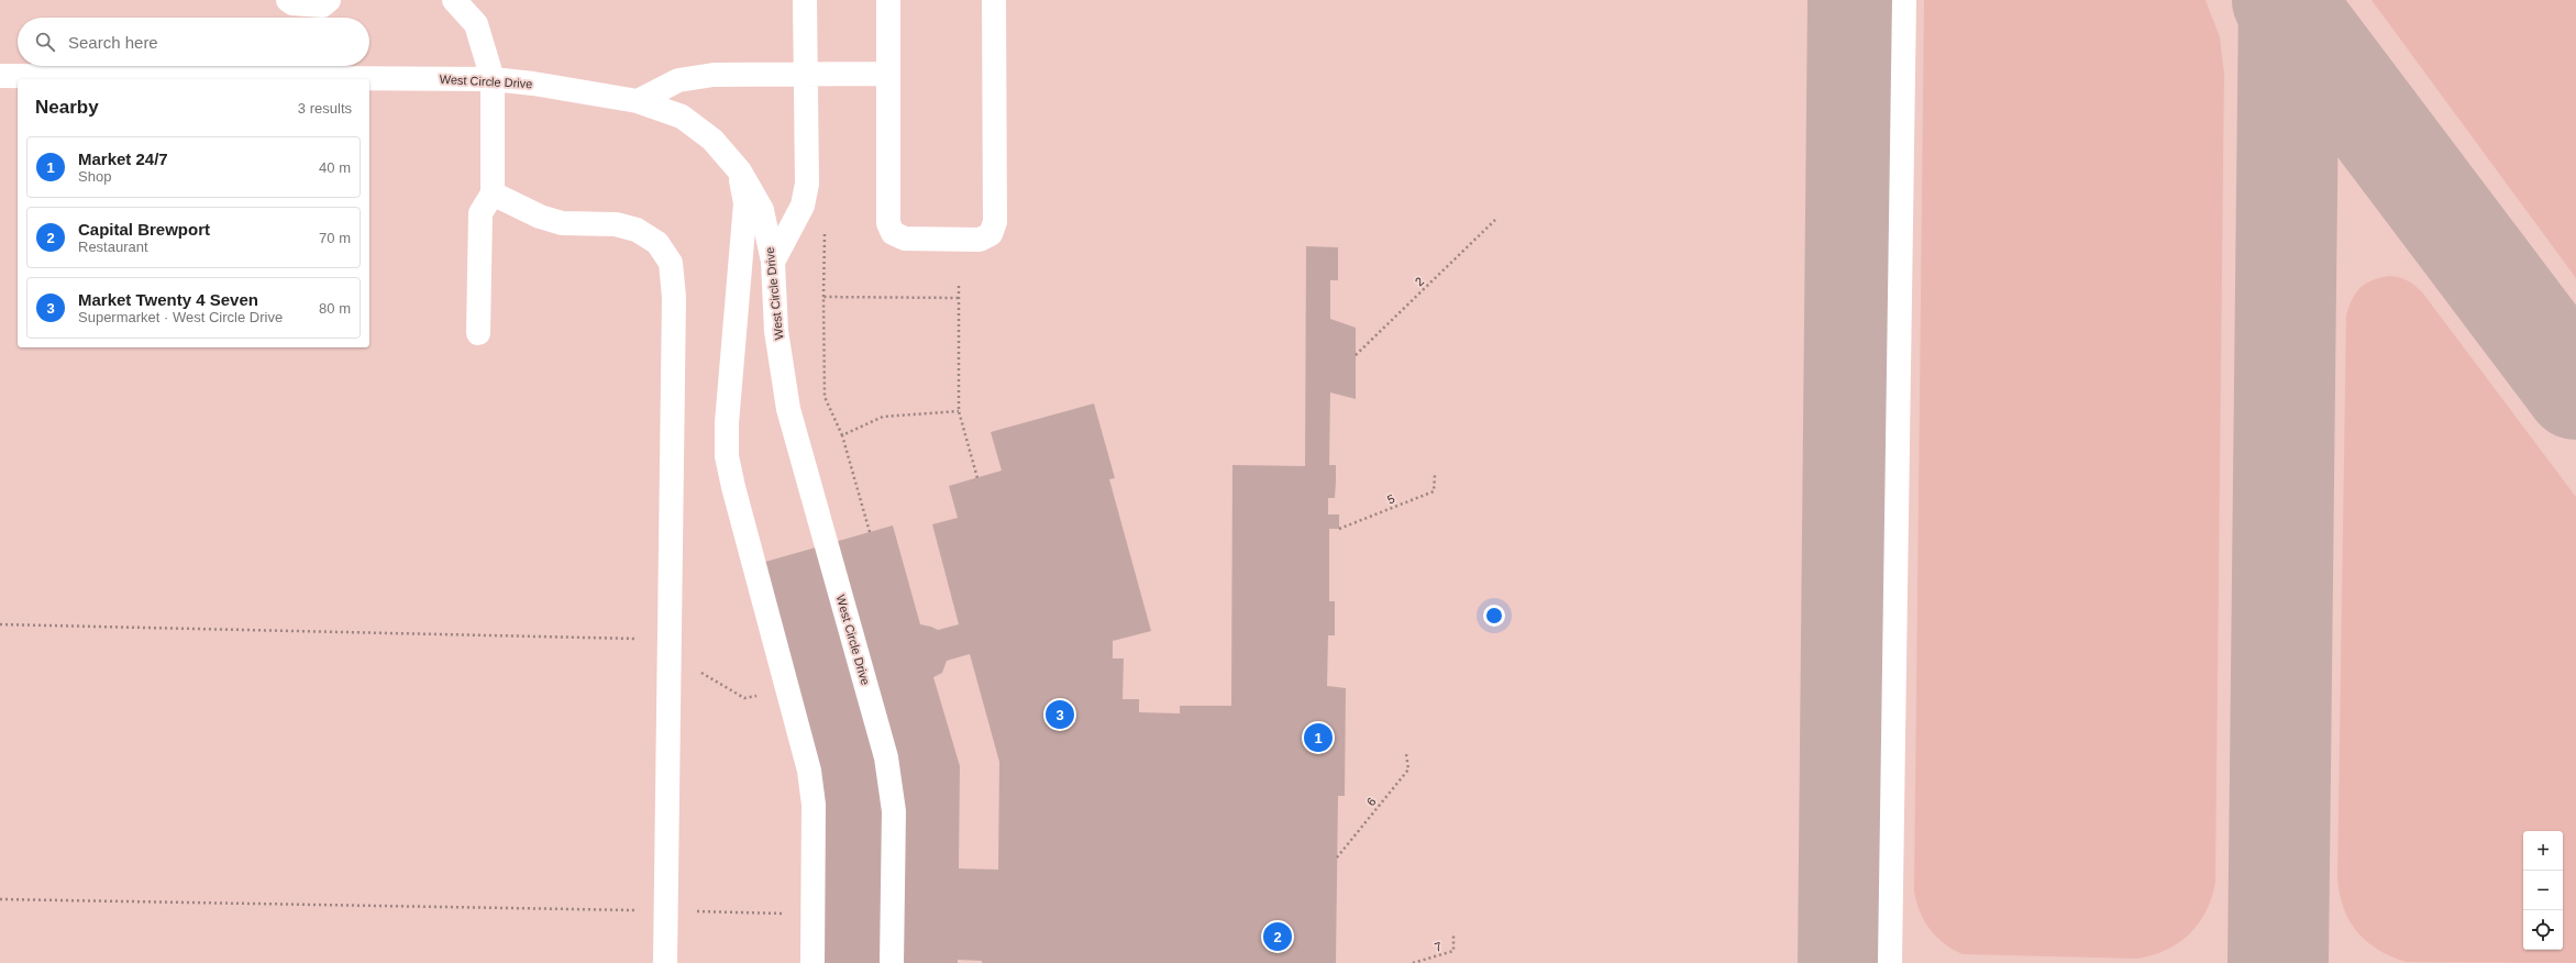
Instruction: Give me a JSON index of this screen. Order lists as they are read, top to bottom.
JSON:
{
  "streets": {
    "street": ["West Circle Drive"],
    "path": [
      "2",
      "5",
      "6",
      "7"
    ]
  },
  "page": {
    "search": "Search here",
    "heading": ["Nearby", "3 results"],
    "list": [
      {
        "mark": "1",
        "name": "Market 24/7",
        "note": "Shop",
        "value": "40 m"
      },
      {
        "mark": "2",
        "name": "Capital Brewport",
        "note": "Restaurant",
        "value": "70 m"
      },
      {
        "mark": "3",
        "name": "Market Twenty 4 Seven",
        "note": "Supermarket · West Circle Drive",
        "value": "80 m"
      }
    ],
    "pins": ["3", "1", "2"],
    "map_buttons": ["+", "−"]
  }
}
